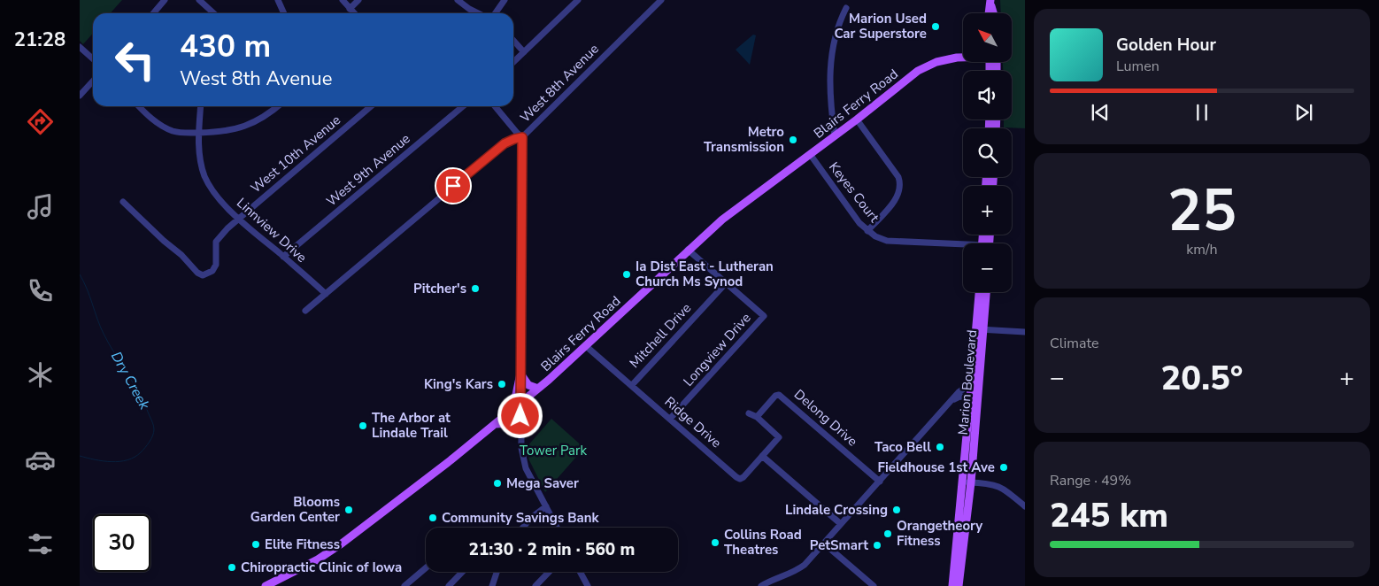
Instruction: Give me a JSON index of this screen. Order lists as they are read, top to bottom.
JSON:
{
  "streets": {
    "main road": ["Blairs Ferry Road", "Marion Boulevard"],
    "street": [
      "West 8th Avenue",
      "West 10th Avenue",
      "West 9th Avenue",
      "Keyes Court",
      "Linnview Drive",
      "Mitchell Drive",
      "Longview Drive",
      "Delong Drive",
      "Ridge Drive"
    ]
  },
  "crossings": [
    ["West 8th Avenue", "Linnview Drive"],
    ["Blairs Ferry Road", "Keyes Court"],
    ["Blairs Ferry Road", "Ridge Drive"],
    ["West 10th Avenue", "Linnview Drive"],
    ["West 9th Avenue", "Linnview Drive"],
    ["Mitchell Drive", "Longview Drive"],
    ["Mitchell Drive", "Ridge Drive"],
    ["Longview Drive", "Ridge Drive"],
    ["Delong Drive", "Ridge Drive"]
  ],
  "water": ["Dry Creek"],
  "parks": ["Tower Park"],
  "places": [
    "Marion Used Car Superstore",
    "Metro Transmission",
    "Ia Dist East - Lutheran Church Ms Synod",
    "Pitcher's",
    "King's Kars",
    "The Arbor at Lindale Trail",
    "Taco Bell",
    "Fieldhouse 1st Ave",
    "Mega Saver",
    "Blooms Garden Center",
    "Lindale Crossing",
    "Community Savings Bank",
    "Orangetheory Fitness",
    "Collins Road Theatres",
    "Elite Fitness",
    "PetSmart",
    "Chiropractic Clinic of Iowa"
  ],
  "north": "top left",
  "page": {
    "tabs": "21:28",
    "map_buttons": ["+", "−"],
    "turn": ["430 m", "West 8th Avenue"],
    "song": ["Golden Hour", "Lumen"],
    "tile": [
      ["25", "km/h"],
      "Climate",
      ["Range · 49%", "245 km"]
    ],
    "heat": ["−", "20.5°", "+"],
    "limit": "30",
    "trip": "21:30 · 2 min · 560 m"
  }
}
